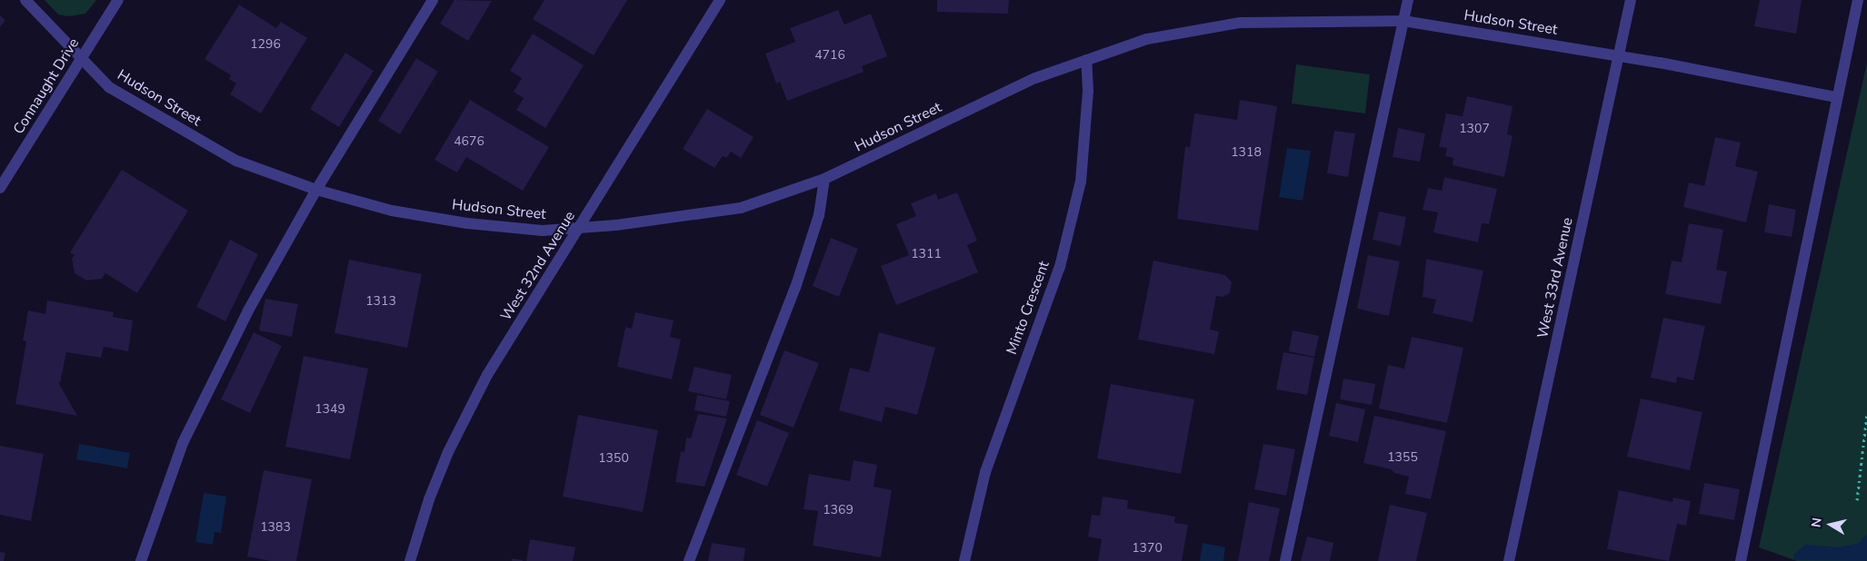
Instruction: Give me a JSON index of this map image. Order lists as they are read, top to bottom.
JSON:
{
  "streets": {
    "street": [
      "Hudson Street",
      "Connaught Drive",
      "West 32nd Avenue",
      "West 33rd Avenue",
      "Minto Crescent"
    ]
  },
  "crossings": [
    ["Hudson Street", "Connaught Drive"],
    ["Hudson Street", "West 32nd Avenue"],
    ["Hudson Street", "West 33rd Avenue"],
    ["Hudson Street", "Minto Crescent"]
  ],
  "house_numbers": [
    "1296",
    "4716",
    "1307",
    "4676",
    "1318",
    "1311",
    "1313",
    "1349",
    "1355",
    "1350",
    "1369",
    "1383",
    "1370"
  ],
  "north": "left"
}
